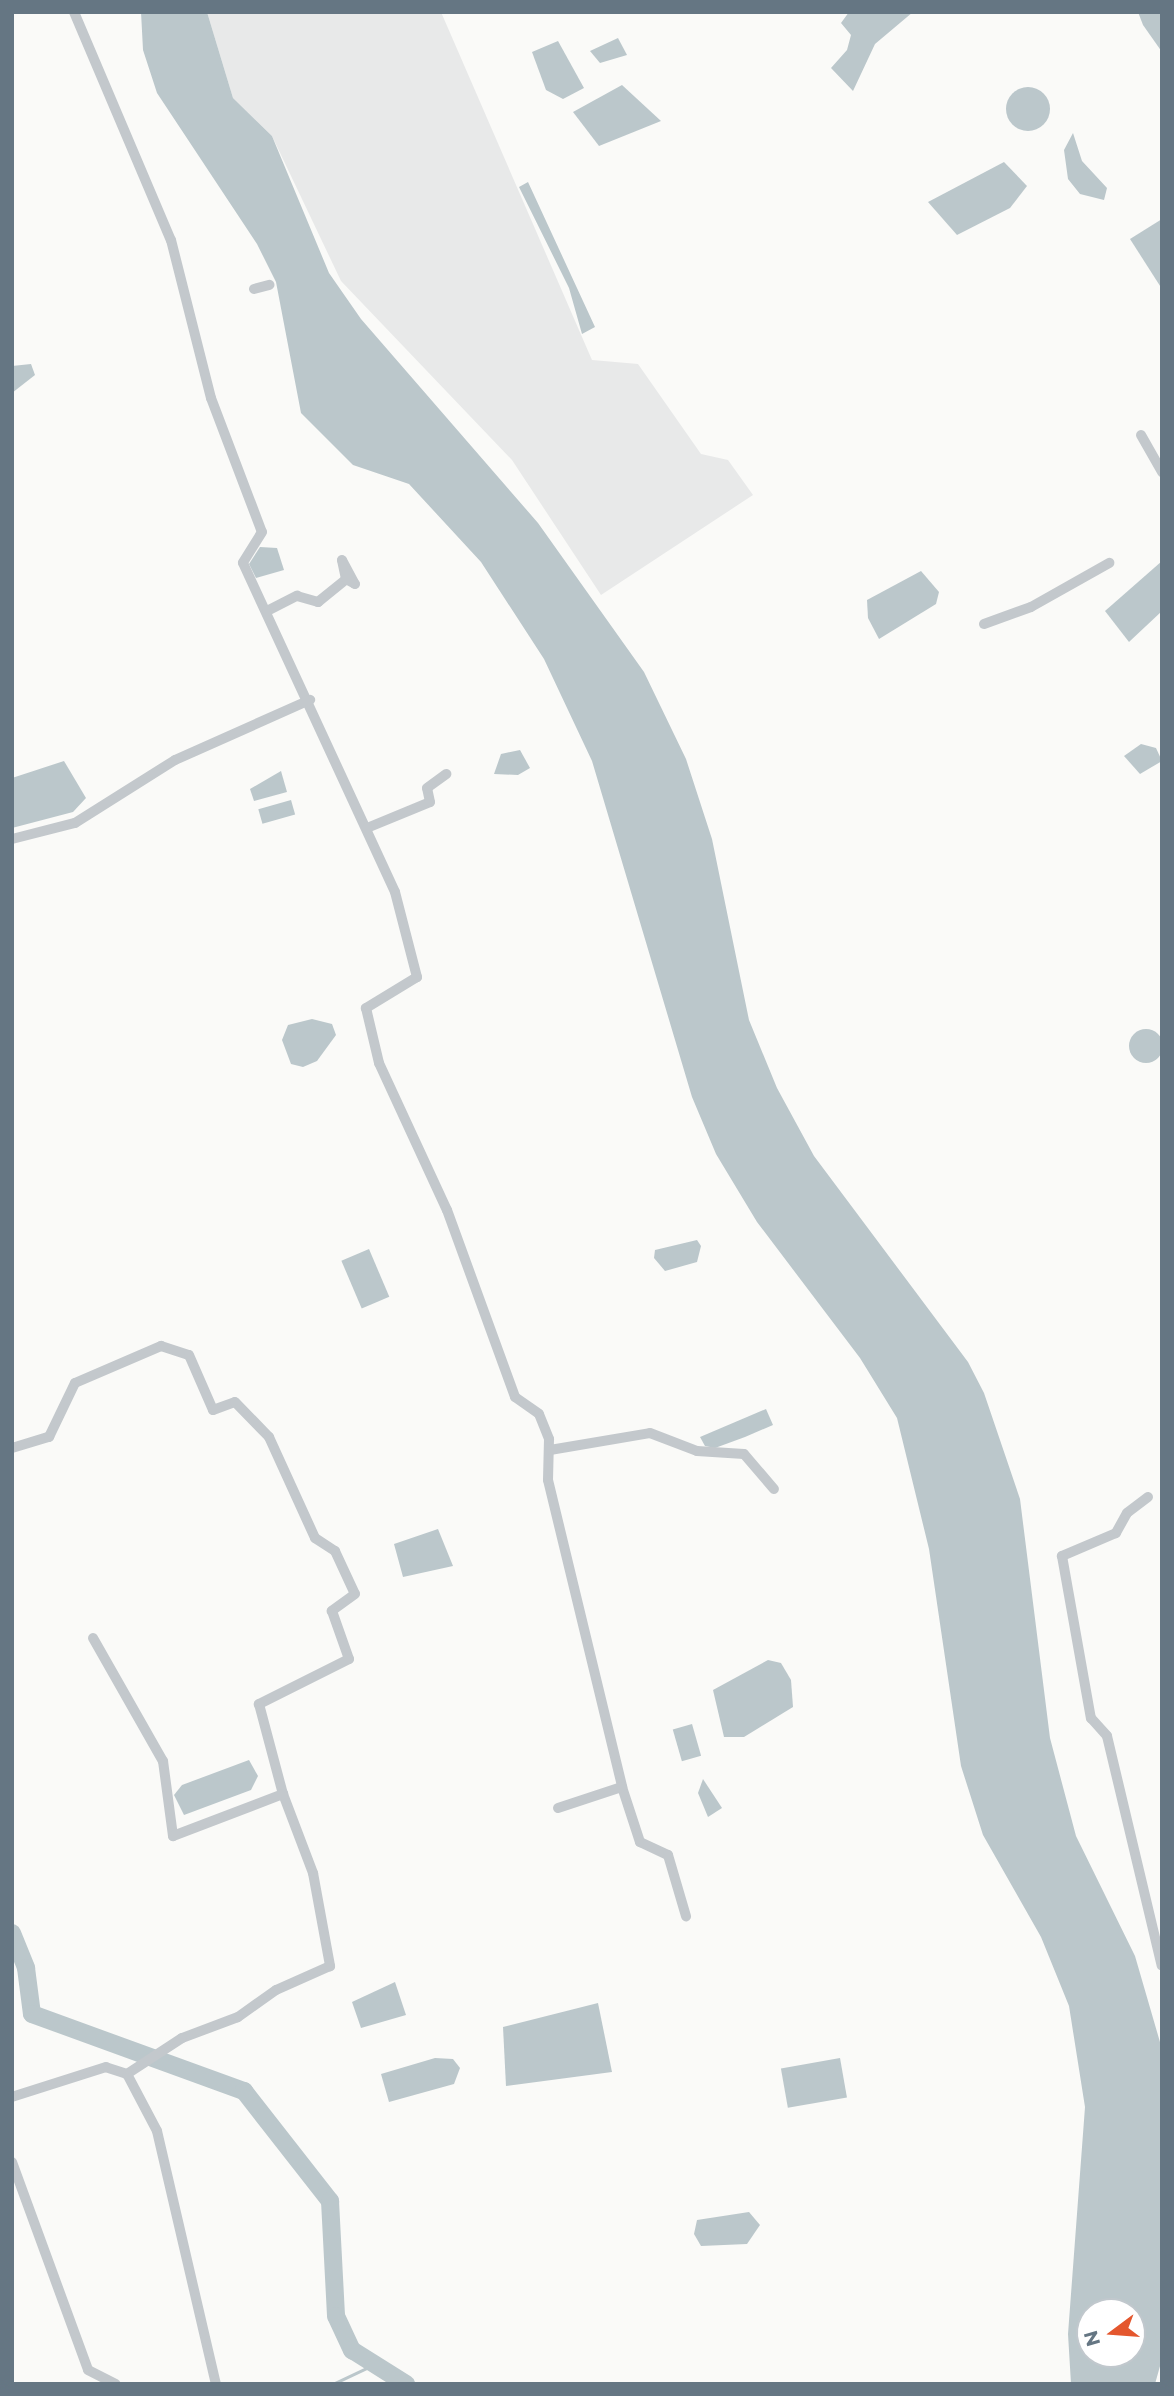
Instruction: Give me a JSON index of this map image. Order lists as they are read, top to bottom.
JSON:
{
  "north": "left"
}
